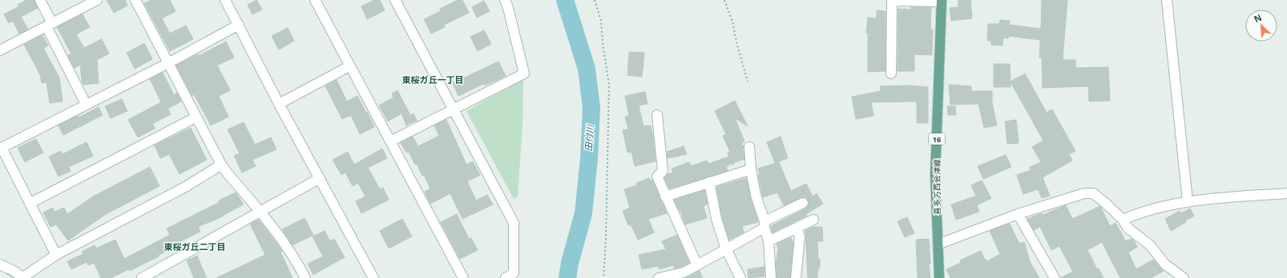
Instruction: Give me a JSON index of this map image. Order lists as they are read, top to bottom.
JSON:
{
  "streets": {
    "main road": ["16", "喜多方西会津線"]
  },
  "districts": ["東桜ガ丘一丁目", "東桜ガ丘二丁目"],
  "water": ["田付川"],
  "north": "top left"
}
